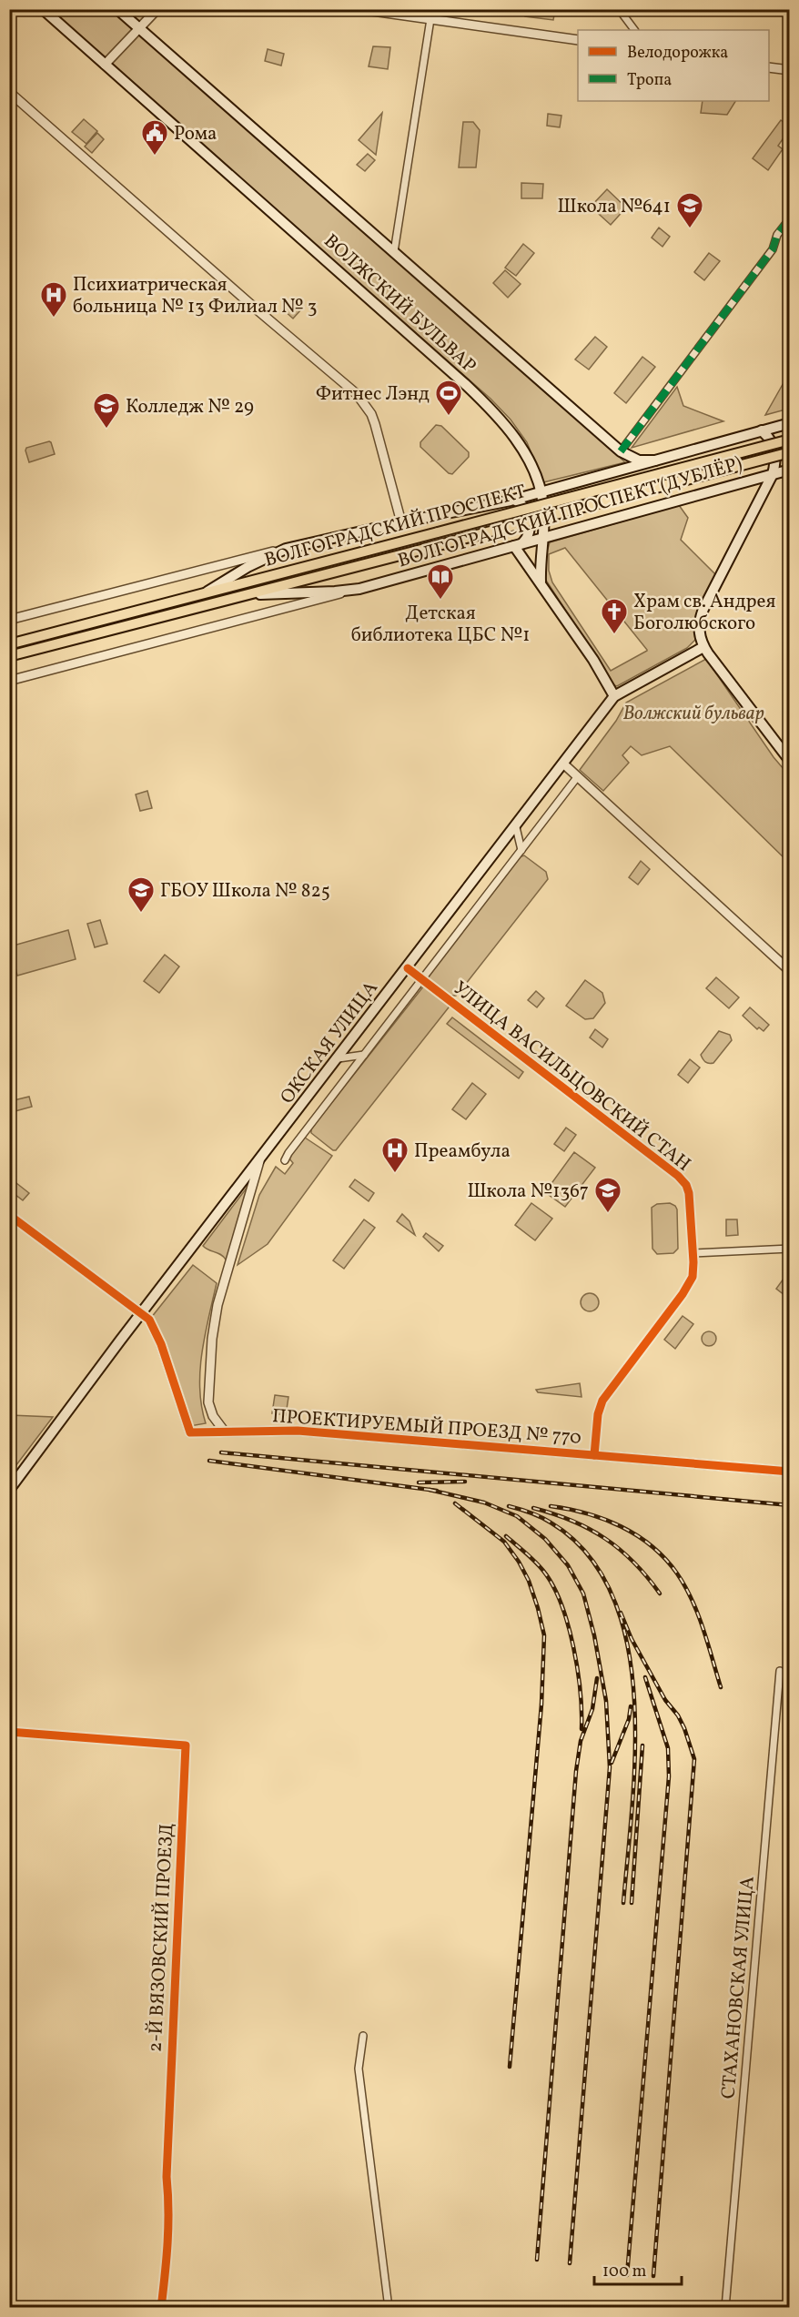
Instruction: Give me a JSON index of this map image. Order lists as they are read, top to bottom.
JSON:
{
  "streets": {
    "main road": [
      "ВОЛЖСКИЙ БУЛЬВАР",
      "ВОЛГОГРАДСКИЙ ПРОСПЕКТ (ДУБЛЁР)",
      "ВОЛГОГРАДСКИЙ ПРОСПЕКТ",
      "ОКСКАЯ УЛИЦА"
    ],
    "street": [
      "УЛИЦА ВАСИЛЬЦОВСКИЙ СТАН",
      "ПРОЕКТИРУЕМЫЙ ПРОЕЗД № 770",
      "2-Й ВЯЗОВСКИЙ ПРОЕЗД",
      "СТАХАНОВСКАЯ УЛИЦА"
    ]
  },
  "crossings": [
    ["ВОЛЖСКИЙ БУЛЬВАР", "ВОЛГОГРАДСКИЙ ПРОСПЕКТ (ДУБЛЁР)"],
    ["ВОЛГОГРАДСКИЙ ПРОСПЕКТ (ДУБЛЁР)", "ВОЛГОГРАДСКИЙ ПРОСПЕКТ"],
    ["ОКСКАЯ УЛИЦА", "УЛИЦА ВАСИЛЬЦОВСКИЙ СТАН"],
    ["ОКСКАЯ УЛИЦА", "ПРОЕКТИРУЕМЫЙ ПРОЕЗД № 770"],
    ["УЛИЦА ВАСИЛЬЦОВСКИЙ СТАН", "ПРОЕКТИРУЕМЫЙ ПРОЕЗД № 770"]
  ],
  "parks": ["Волжский бульвар"],
  "places": {
    "public building": ["Рома"],
    "school or university": [
      "Школа №641",
      "Колледж № 29",
      "ГБОУ Школа № 825",
      "Школа №1367"
    ],
    "hospital": ["Психиатрическая больница № 13 Филиал № 3", "Преамбула"],
    "sports": ["Фитнес Лэнд"],
    "library": ["Детская библиотека ЦБС №1"],
    "church": ["Храм св. Андрея Боголюбского"]
  },
  "legend": ["Велодорожка", "Тропа"],
  "scale_bar": "100 m"
}
